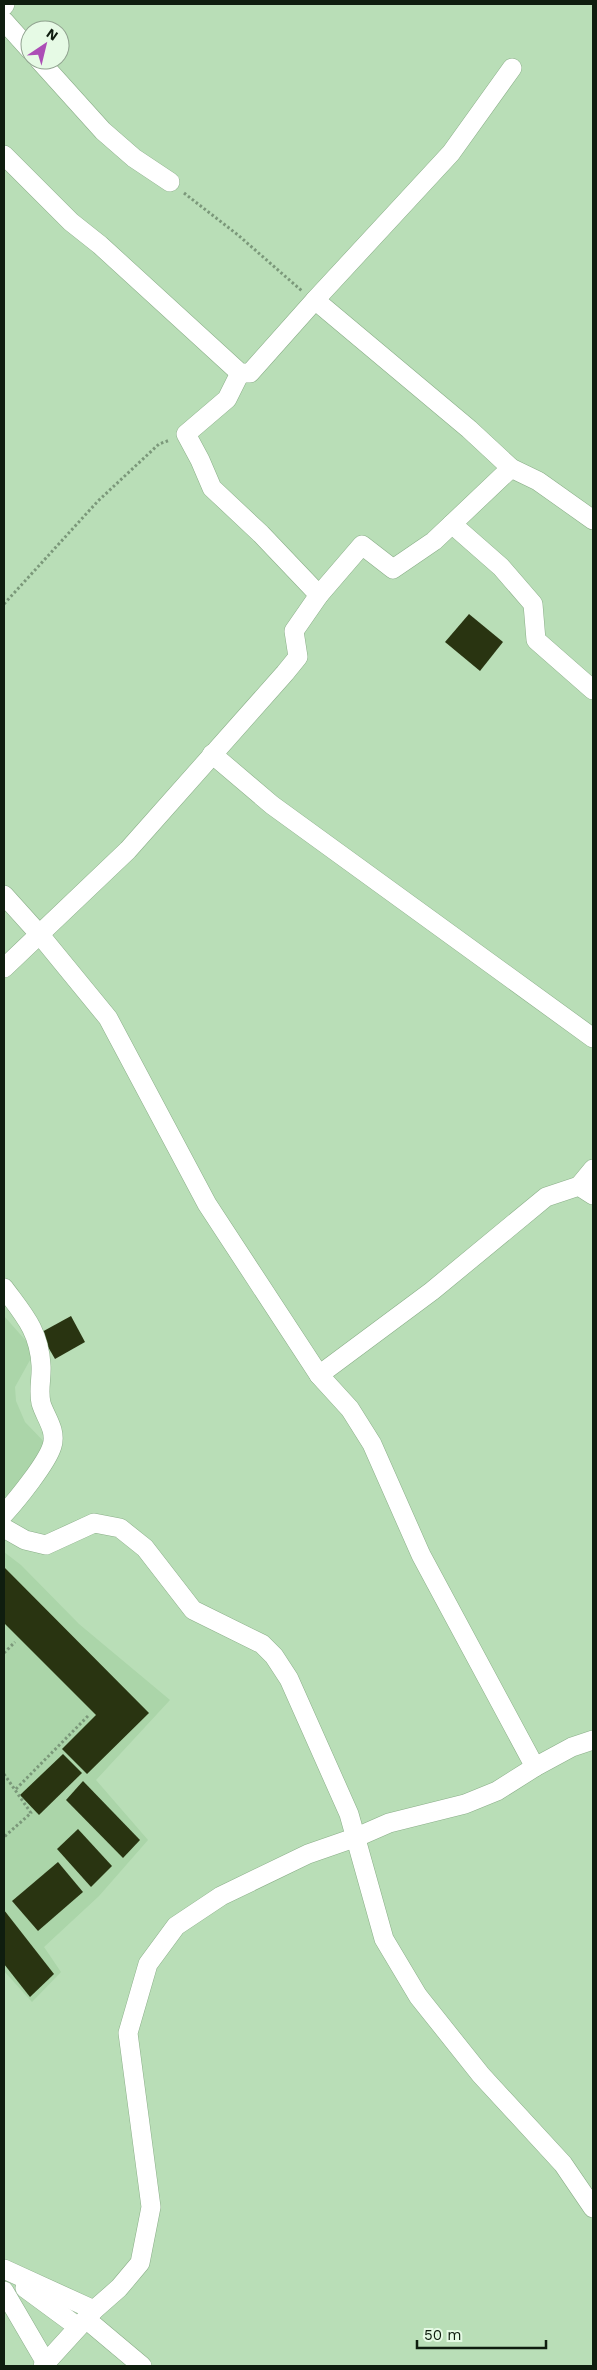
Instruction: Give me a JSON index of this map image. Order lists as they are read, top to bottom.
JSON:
{
  "scale_bar": "50 m",
  "north": "top right"
}
